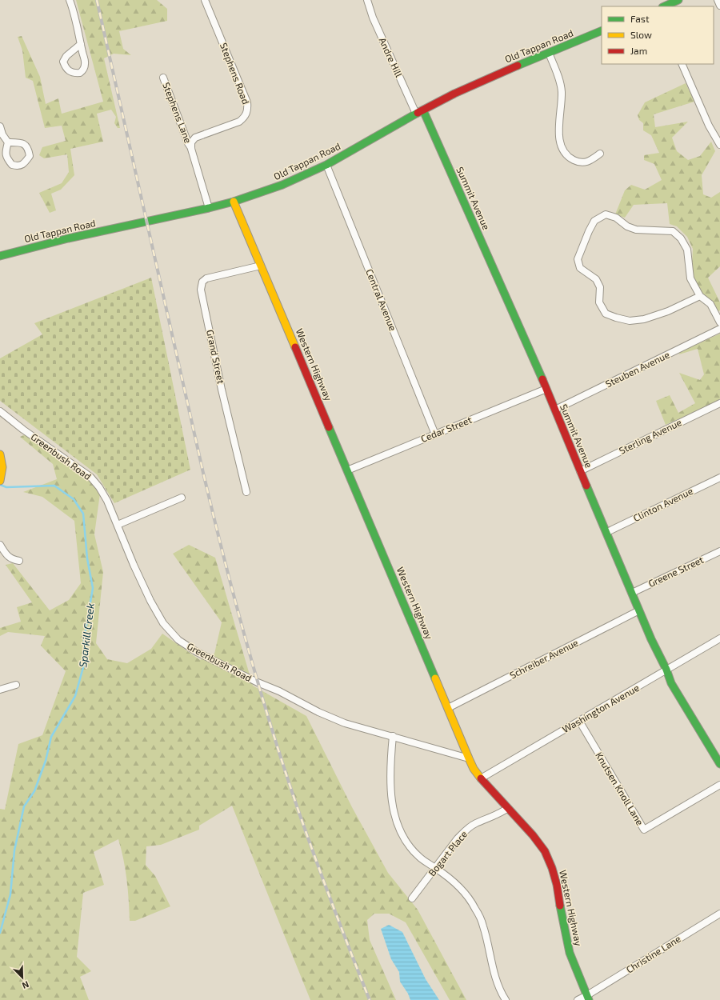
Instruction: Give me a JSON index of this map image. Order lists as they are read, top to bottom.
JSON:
{
  "streets": {
    "street": [
      "Old Tappan Road",
      "Andre Hill",
      "Stephens Road",
      "Stephens Lane",
      "Summit Avenue",
      "Central Avenue",
      "Grand Street",
      "Western Highway",
      "Steuben Avenue",
      "Cedar Street",
      "Sterling Avenue",
      "Greenbush Road",
      "Clinton Avenue",
      "Greene Street",
      "Schreiber Avenue",
      "Washington Avenue",
      "Knutsen Knoll Lane",
      "Bogart Place",
      "Christine Lane"
    ]
  },
  "crossings": [
    ["Old Tappan Road", "Andre Hill"],
    ["Old Tappan Road", "Summit Avenue"],
    ["Old Tappan Road", "Central Avenue"],
    ["Old Tappan Road", "Western Highway"],
    ["Stephens Road", "Stephens Lane"],
    ["Summit Avenue", "Steuben Avenue"],
    ["Summit Avenue", "Cedar Street"],
    ["Summit Avenue", "Sterling Avenue"],
    ["Summit Avenue", "Clinton Avenue"],
    ["Summit Avenue", "Greene Street"],
    ["Summit Avenue", "Schreiber Avenue"],
    ["Summit Avenue", "Washington Avenue"],
    ["Central Avenue", "Cedar Street"],
    ["Grand Street", "Western Highway"],
    ["Western Highway", "Cedar Street"],
    ["Western Highway", "Greenbush Road"],
    ["Western Highway", "Schreiber Avenue"],
    ["Western Highway", "Washington Avenue"],
    ["Western Highway", "Bogart Place"],
    ["Western Highway", "Christine Lane"],
    ["Washington Avenue", "Knutsen Knoll Lane"]
  ],
  "water": ["Sparkill Creek"],
  "legend": ["Fast", "Slow", "Jam"],
  "north": "bottom right"
}
